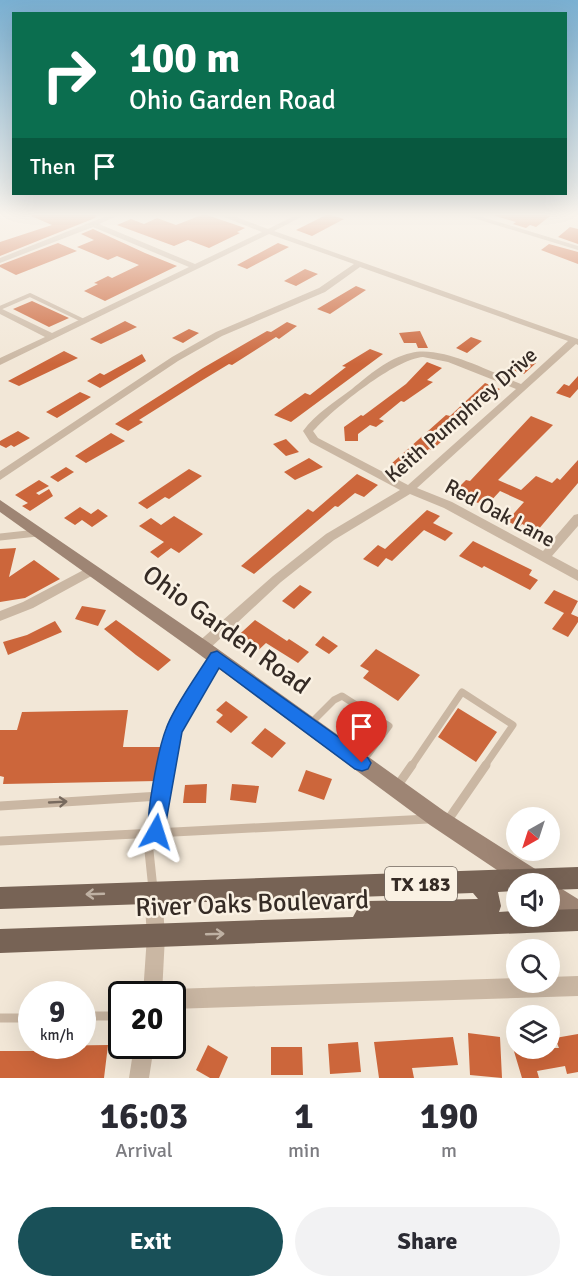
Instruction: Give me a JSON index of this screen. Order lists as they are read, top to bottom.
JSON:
{
  "streets": {
    "main road": ["TX 183", "River Oaks Boulevard"],
    "street": ["Keith Pumphrey Drive", "Red Oak Lane", "Ohio Garden Road"]
  },
  "crossings": [
    ["Keith Pumphrey Drive", "Red Oak Lane"],
    ["Keith Pumphrey Drive", "Ohio Garden Road"]
  ],
  "north": "bottom left",
  "page": {
    "turn": ["100 m", "Ohio Garden Road"],
    "then": "Then",
    "speed": "9 km/h",
    "limit": "20",
    "eta": [
      "16:03",
      "Arrival",
      "1",
      "min",
      "190",
      "m"
    ],
    "buttons": ["Exit", "Share"]
  }
}
